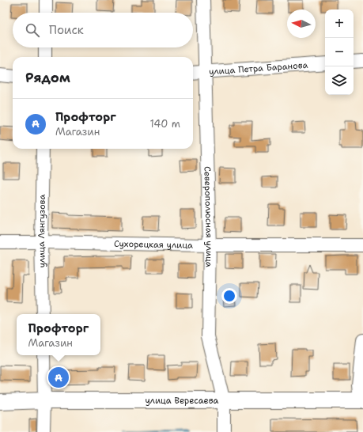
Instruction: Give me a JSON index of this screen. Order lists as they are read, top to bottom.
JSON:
{
  "streets": {
    "main road": ["улица Вересаева"],
    "street": [
      "улица Петра Баранова",
      "Северополюсная улица",
      "улица Лянгузова",
      "Сухорецкая улица"
    ]
  },
  "crossings": [
    ["улица Петра Баранова", "Северополюсная улица"],
    ["Северополюсная улица", "Сухорецкая улица"],
    ["Северополюсная улица", "улица Вересаева"],
    ["улица Лянгузова", "Сухорецкая улица"]
  ],
  "north": "left",
  "page": {
    "map_buttons": ["+", "−"],
    "search": "Поиск",
    "heading": "Рядом",
    "list": [
      {
        "mark": "A",
        "name": "Профторг",
        "note": "Магазин",
        "value": "140 m"
      }
    ],
    "popup": ["Профторг", "Магазин"],
    "pins": "A"
  }
}
